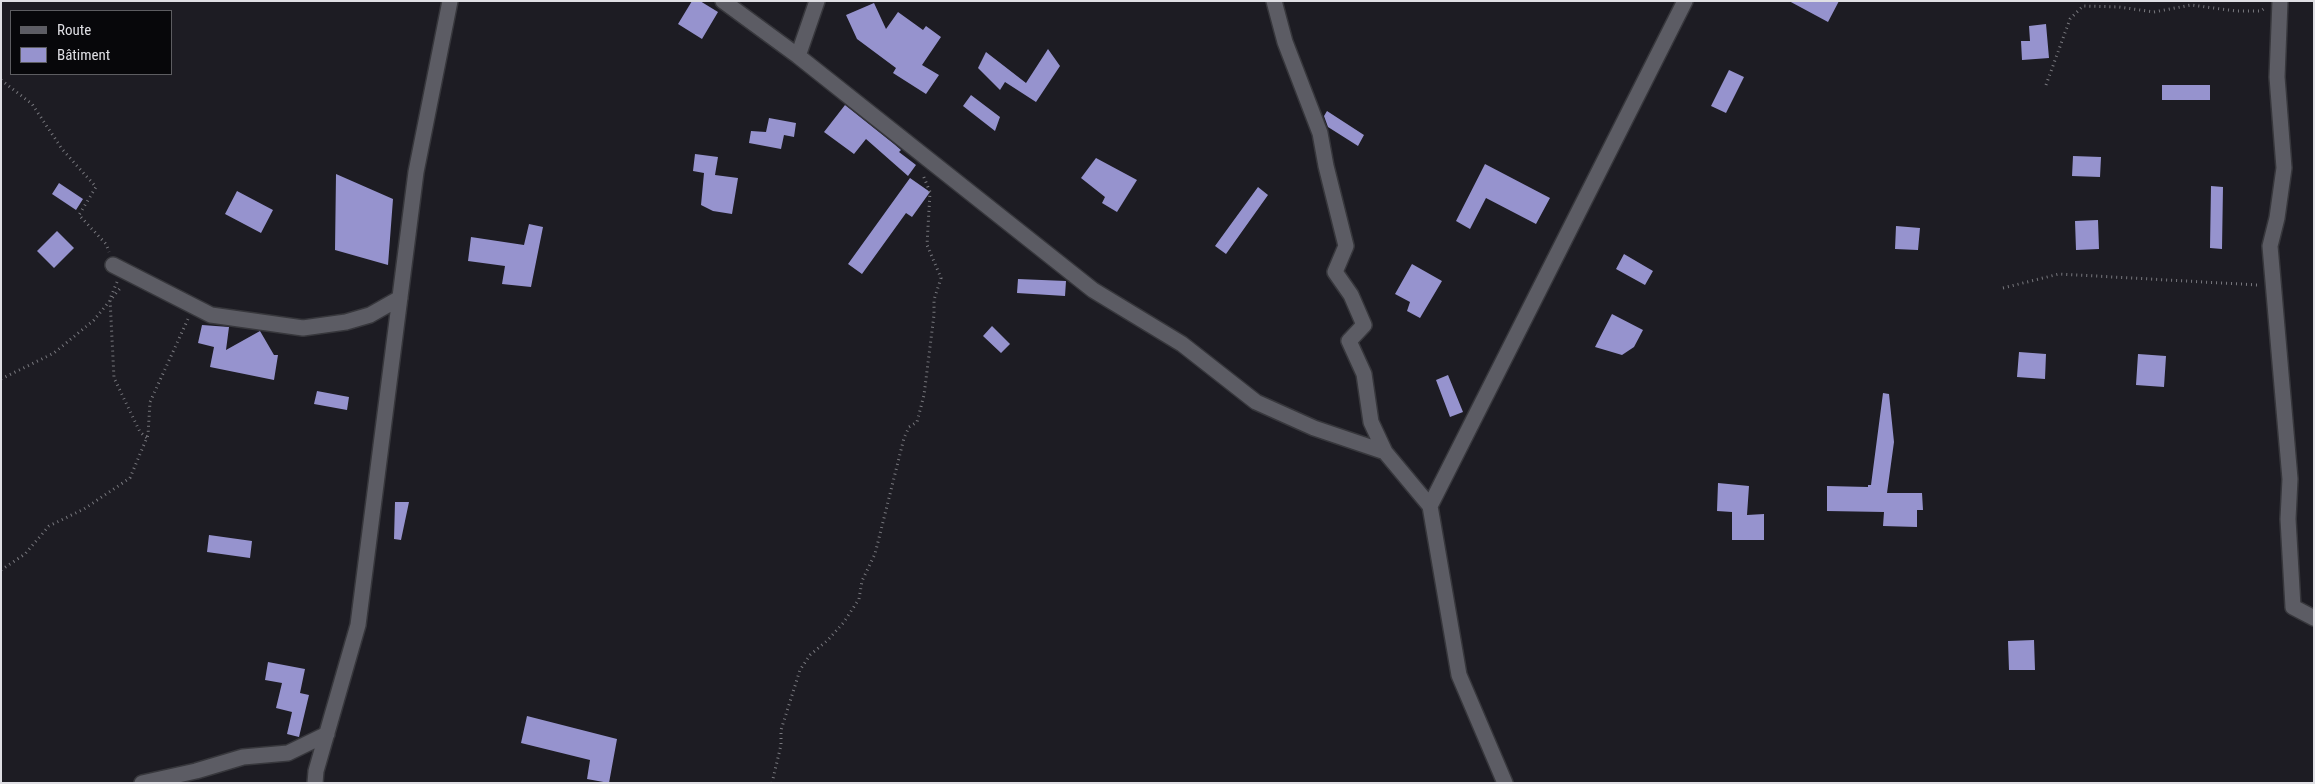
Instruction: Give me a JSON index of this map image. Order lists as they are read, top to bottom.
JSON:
{
  "legend": ["Route", "Bâtiment"]
}
